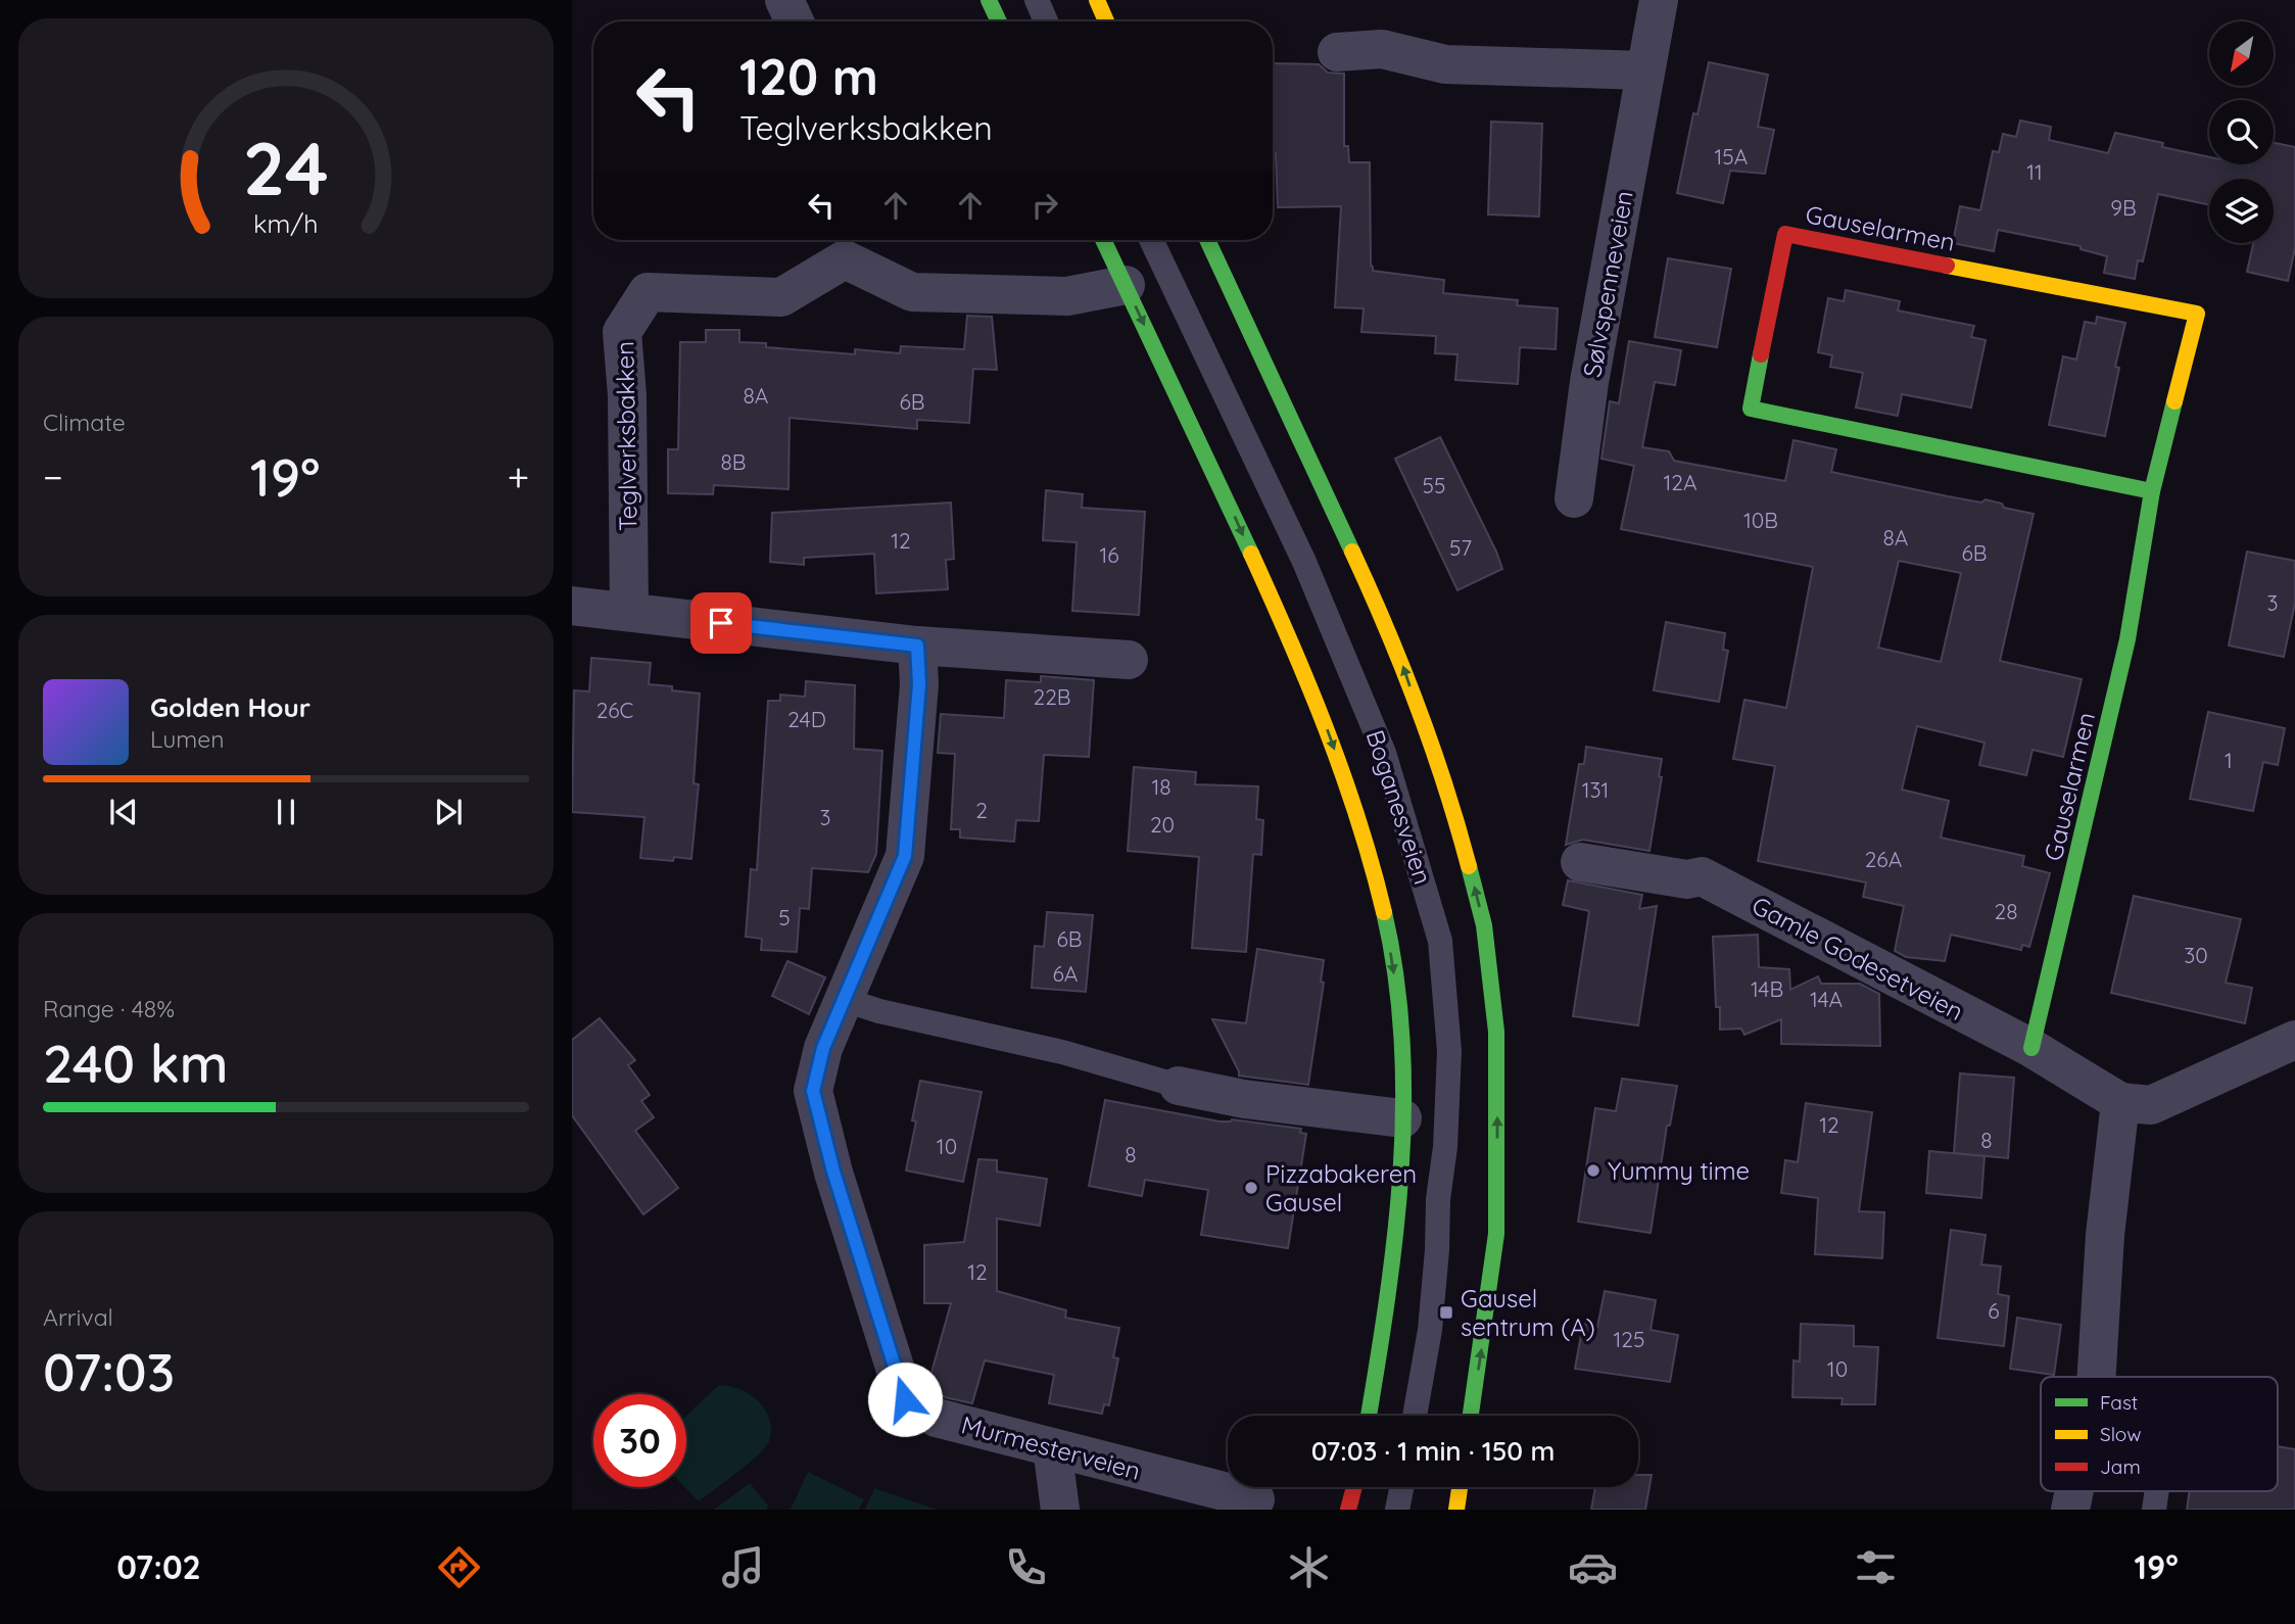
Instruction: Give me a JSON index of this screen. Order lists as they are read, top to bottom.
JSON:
{
  "streets": {
    "main road": ["Gauselarmen", "Boganesveien"],
    "street": [
      "Sølvspenneveien",
      "Teglverksbakken",
      "Gamle Godesetveien",
      "Murmesterveien"
    ]
  },
  "crossings": [
    ["Gauselarmen", "Gamle Godesetveien"],
    ["Teglverksbakken", "Boganesveien"]
  ],
  "places": {
    "other": ["Yummy time", "Pizzabakeren Gausel"],
    "transit": ["Gausel sentrum (A)"]
  },
  "house_numbers": [
    "15A",
    "11",
    "9B",
    "8A",
    "6B",
    "8B",
    "12A",
    "55",
    "10B",
    "8A",
    "12",
    "57",
    "6B",
    "16",
    "3",
    "22B",
    "26C",
    "24D",
    "1",
    "18",
    "131",
    "2",
    "3",
    "20",
    "26A",
    "28",
    "5",
    "6B",
    "30",
    "6A",
    "14B",
    "14A",
    "12",
    "8",
    "10",
    "8",
    "12",
    "6",
    "125",
    "10"
  ],
  "legend": ["Fast", "Slow", "Jam"],
  "north": "bottom left",
  "page": {
    "turn": ["120 m", "Teglverksbakken"],
    "tile": [
      "Climate",
      ["Range · 48%", "240 km"],
      ["Arrival", "07:03"]
    ],
    "heat": ["−", "19°", "+"],
    "song": ["Golden Hour", "Lumen"],
    "limit": "30",
    "trip": "07:03 · 1 min · 150 m",
    "tabs": ["07:02", "19°"],
    "gauge": ["24", "km/h"]
  }
}
